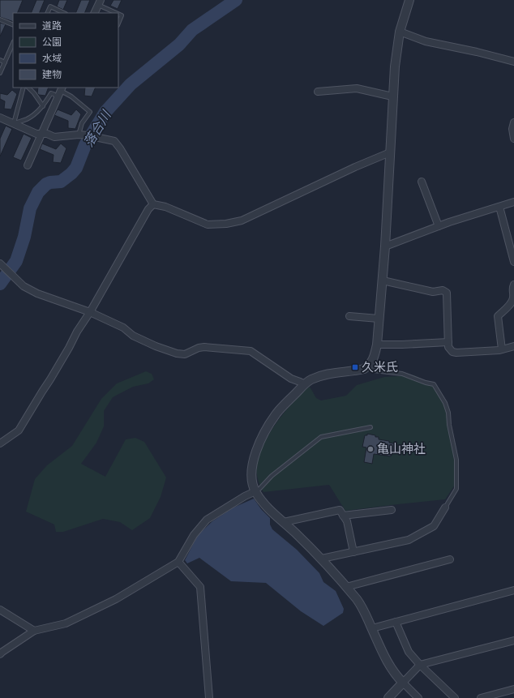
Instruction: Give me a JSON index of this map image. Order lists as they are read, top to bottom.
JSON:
{
  "water": ["落合川"],
  "places": {
    "transit": ["久米氏"],
    "other": ["亀山神社"]
  },
  "legend": [
    "道路",
    "公園",
    "水域",
    "建物"
  ]
}
